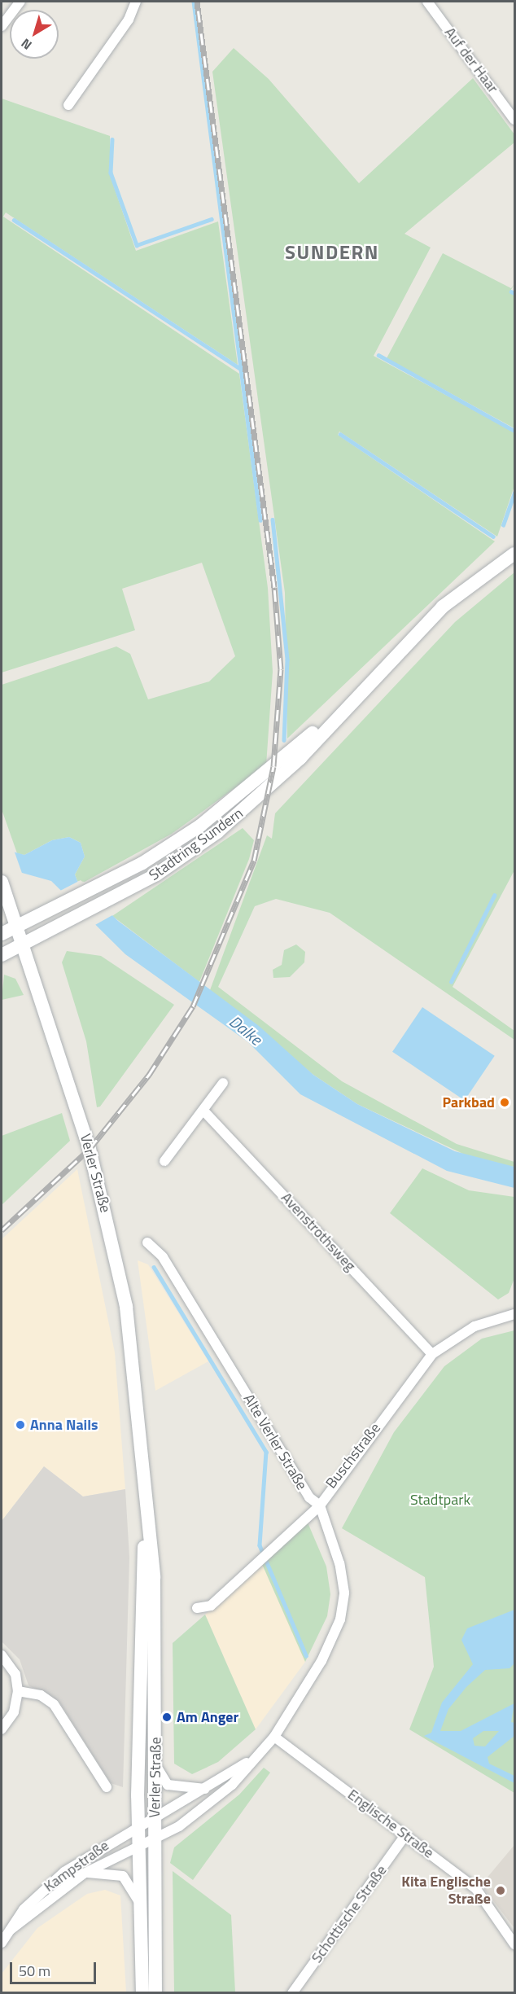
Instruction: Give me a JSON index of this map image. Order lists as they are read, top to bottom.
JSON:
{
  "streets": {
    "main road": ["Stadtring Sundern", "Verler Straße"],
    "street": [
      "Auf der Haar",
      "Avenstrothsweg",
      "Alte Verler Straße",
      "Buschstraße",
      "Englische Straße",
      "Kampstraße",
      "Schottische Straße"
    ]
  },
  "crossings": [
    ["Stadtring Sundern", "Verler Straße"],
    ["Verler Straße", "Alte Verler Straße"],
    ["Verler Straße", "Kampstraße"],
    ["Avenstrothsweg", "Buschstraße"],
    ["Alte Verler Straße", "Buschstraße"],
    ["Alte Verler Straße", "Englische Straße"],
    ["Alte Verler Straße", "Kampstraße"],
    ["Englische Straße", "Schottische Straße"]
  ],
  "districts": ["SUNDERN"],
  "water": ["Dalke"],
  "parks": ["Stadtpark"],
  "places": [
    "Parkbad",
    "Anna Nails",
    "Am Anger",
    "Kita Englische Straße"
  ],
  "scale_bar": "50 m",
  "north": "bottom left"
}
